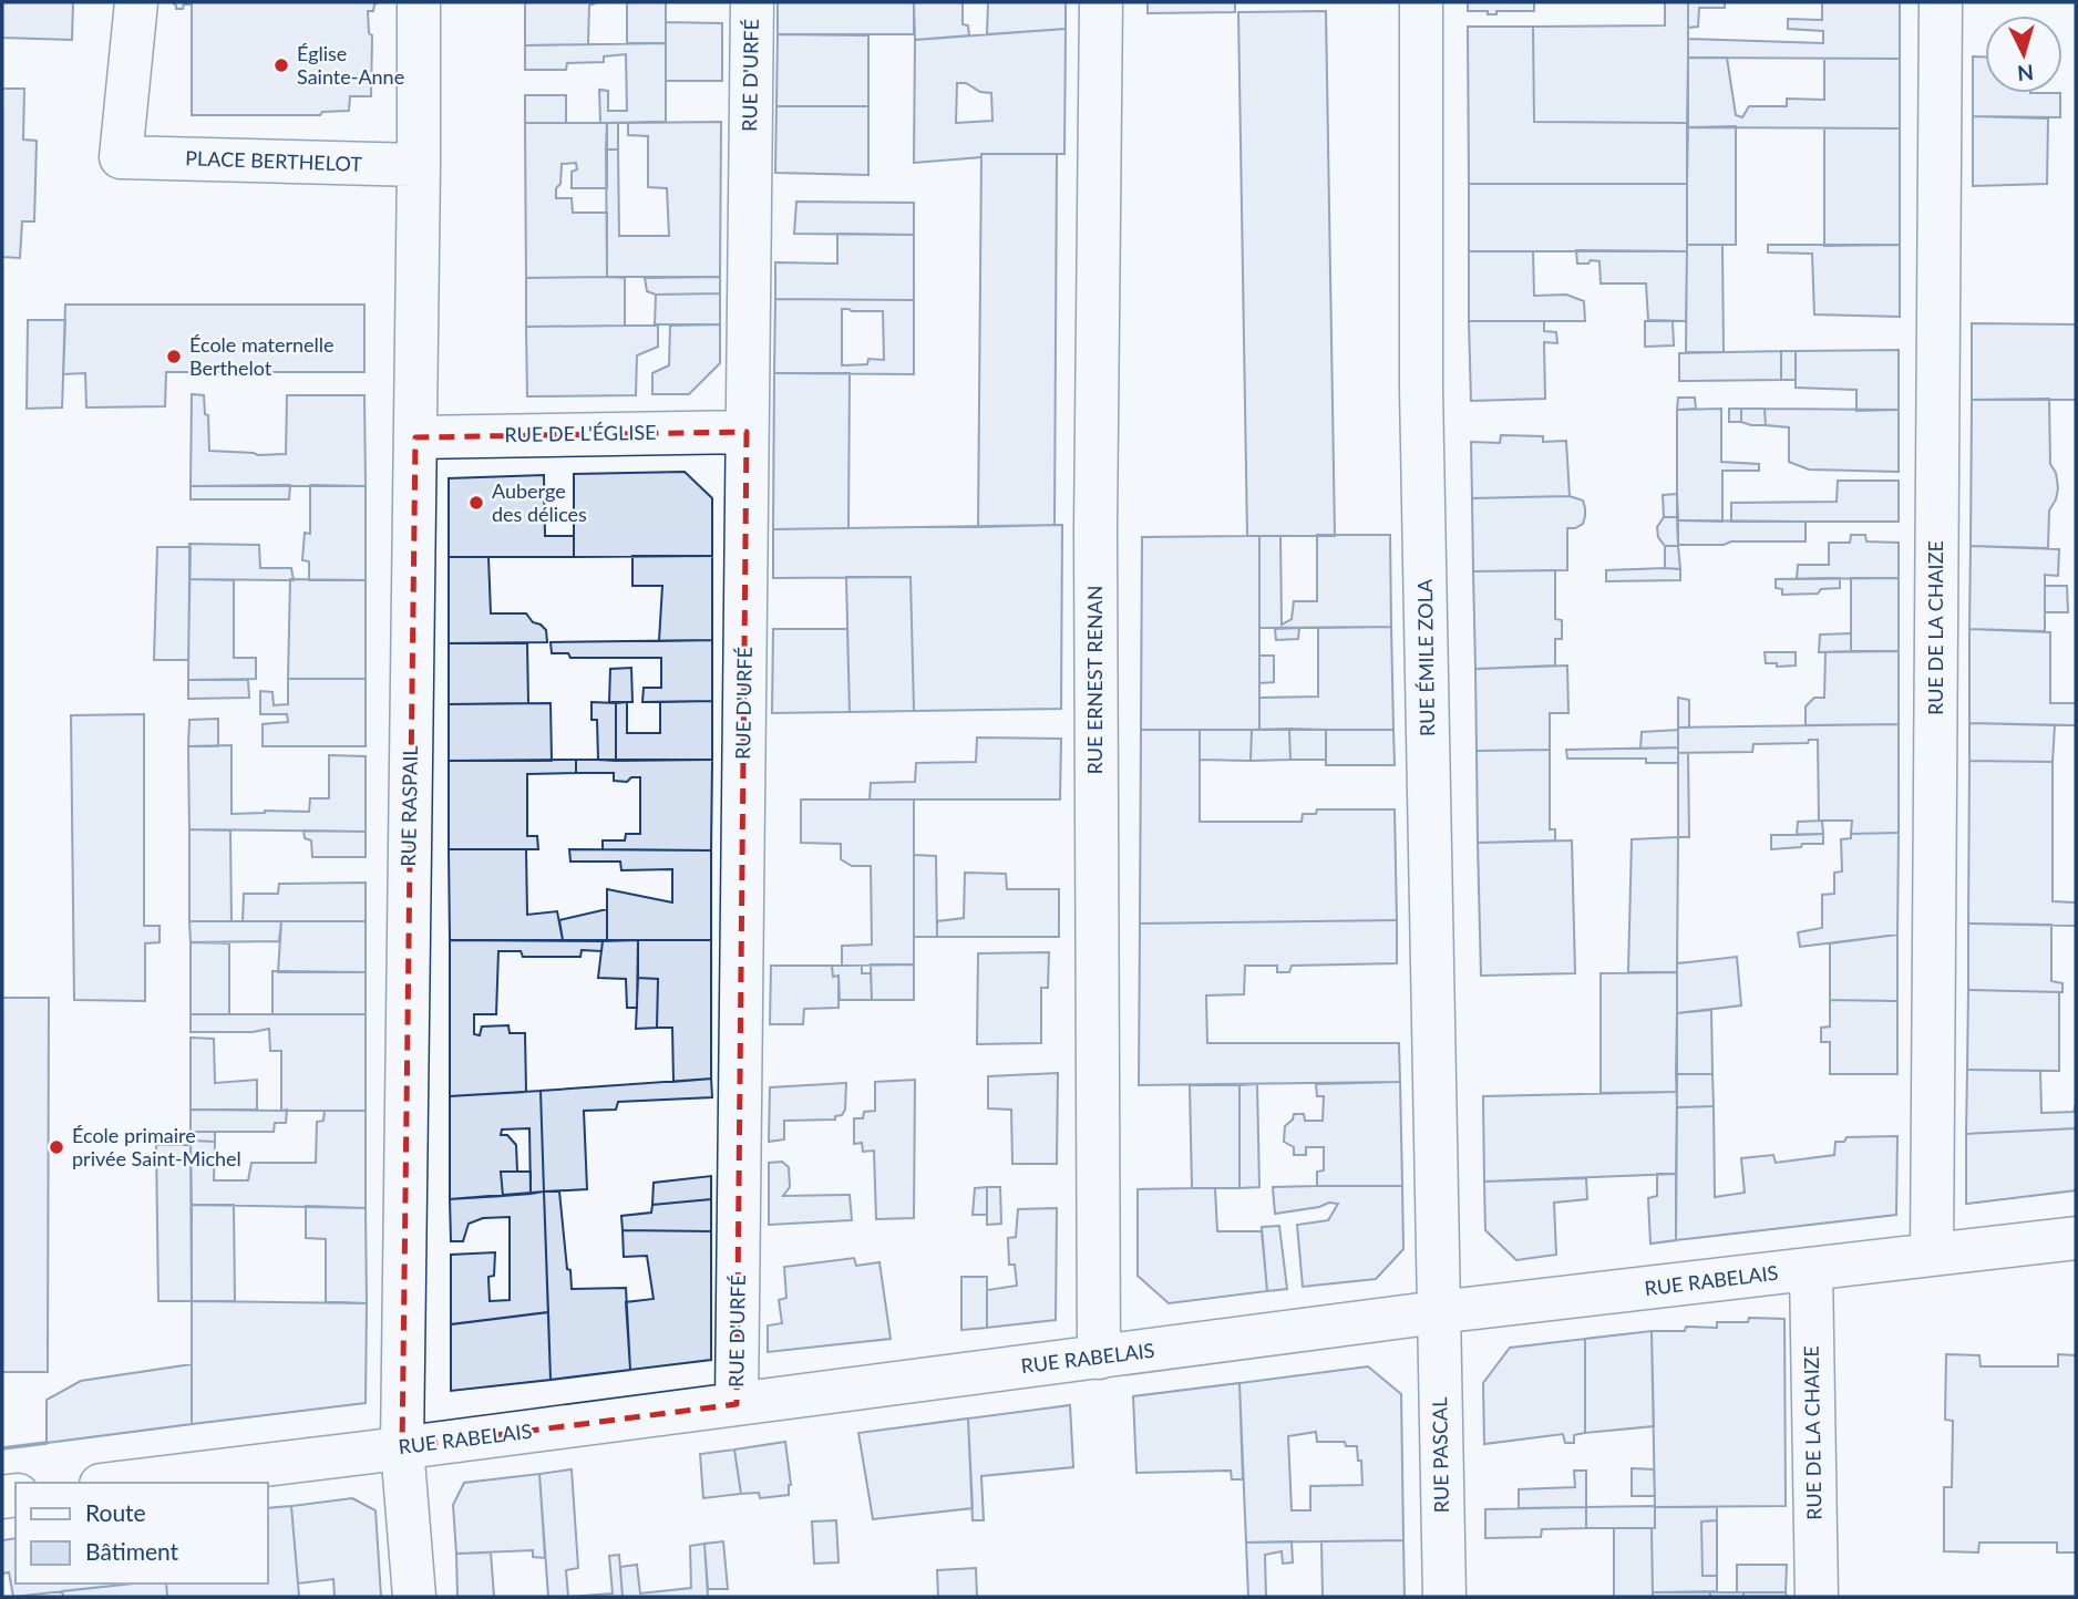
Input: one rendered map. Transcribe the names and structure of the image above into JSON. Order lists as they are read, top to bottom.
{
  "streets": {
    "street": [
      "RUE D'URFÉ",
      "PLACE BERTHELOT",
      "RUE DE L'ÉGLISE",
      "RUE DE LA CHAIZE",
      "RUE ÉMILE ZOLA",
      "RUE ERNEST RENAN",
      "RUE RASPAIL",
      "RUE RABELAIS",
      "RUE PASCAL"
    ]
  },
  "crossings": [
    ["RUE D'URFÉ", "RUE DE L'ÉGLISE"],
    ["RUE D'URFÉ", "RUE RABELAIS"],
    ["PLACE BERTHELOT", "RUE RASPAIL"],
    ["RUE DE L'ÉGLISE", "RUE RASPAIL"],
    ["RUE DE LA CHAIZE", "RUE RABELAIS"],
    ["RUE ÉMILE ZOLA", "RUE RABELAIS"],
    ["RUE ÉMILE ZOLA", "RUE PASCAL"],
    ["RUE ERNEST RENAN", "RUE RABELAIS"],
    ["RUE RASPAIL", "RUE RABELAIS"],
    ["RUE RABELAIS", "RUE PASCAL"]
  ],
  "places": [
    "Église Sainte-Anne",
    "École maternelle Berthelot",
    "Auberge des délices",
    "École primaire privée Saint-Michel"
  ],
  "legend": ["Route", "Bâtiment"],
  "north": "bottom"
}
